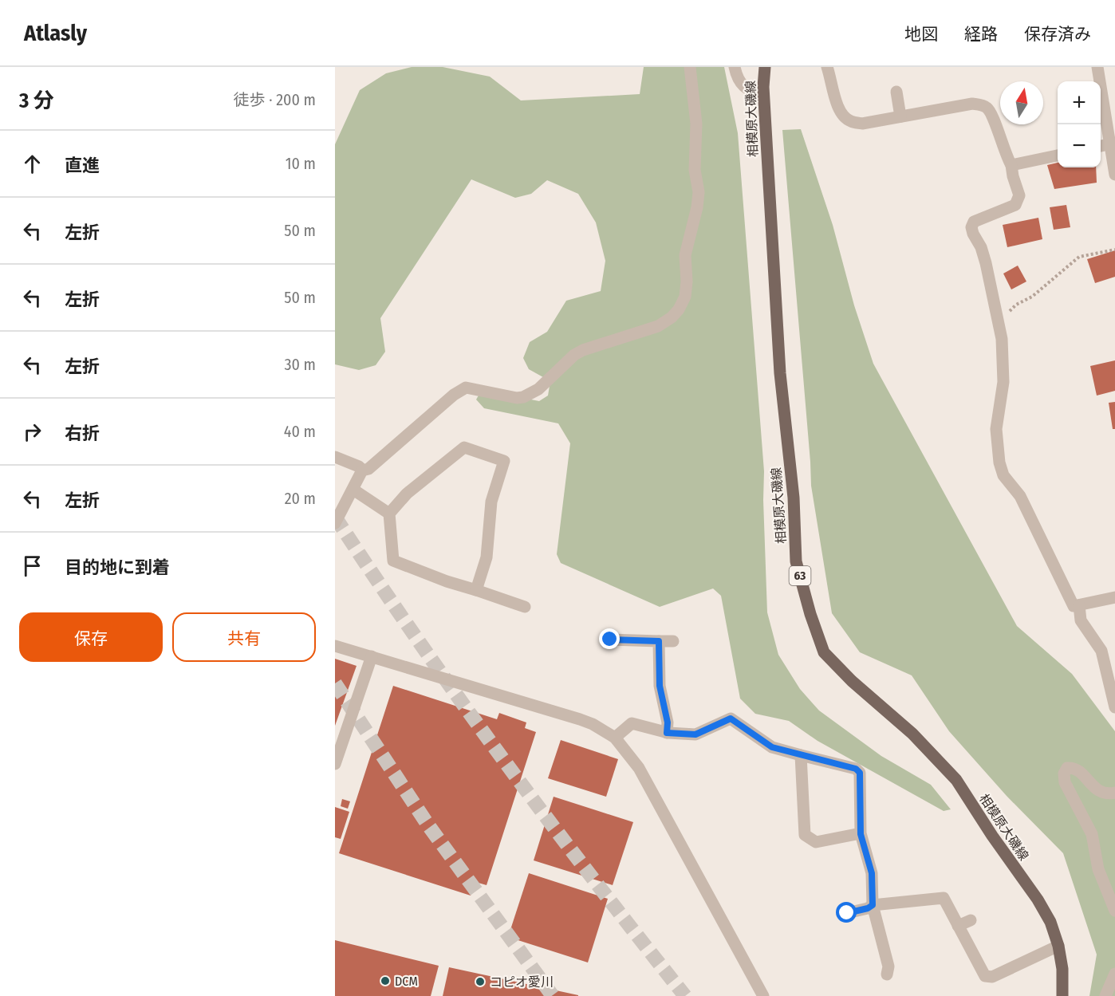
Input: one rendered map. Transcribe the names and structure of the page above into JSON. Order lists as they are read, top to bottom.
{
  "streets": {
    "main road": ["相模原大磯線", "63"]
  },
  "places": ["DCM", "コピオ愛川"],
  "north": "top",
  "page": {
    "header": "Atlasly",
    "nav": ["地図", "経路", "保存済み"],
    "heading": ["3 分", "徒歩 · 200 m"],
    "map_buttons": ["+", "−"],
    "list": [
      ["直進", "10 m"],
      ["左折", "50 m"],
      ["左折", "50 m"],
      ["左折", "30 m"],
      ["右折", "40 m"],
      ["左折", "20 m"],
      "目的地に到着"
    ],
    "buttons": ["保存", "共有"]
  }
}
